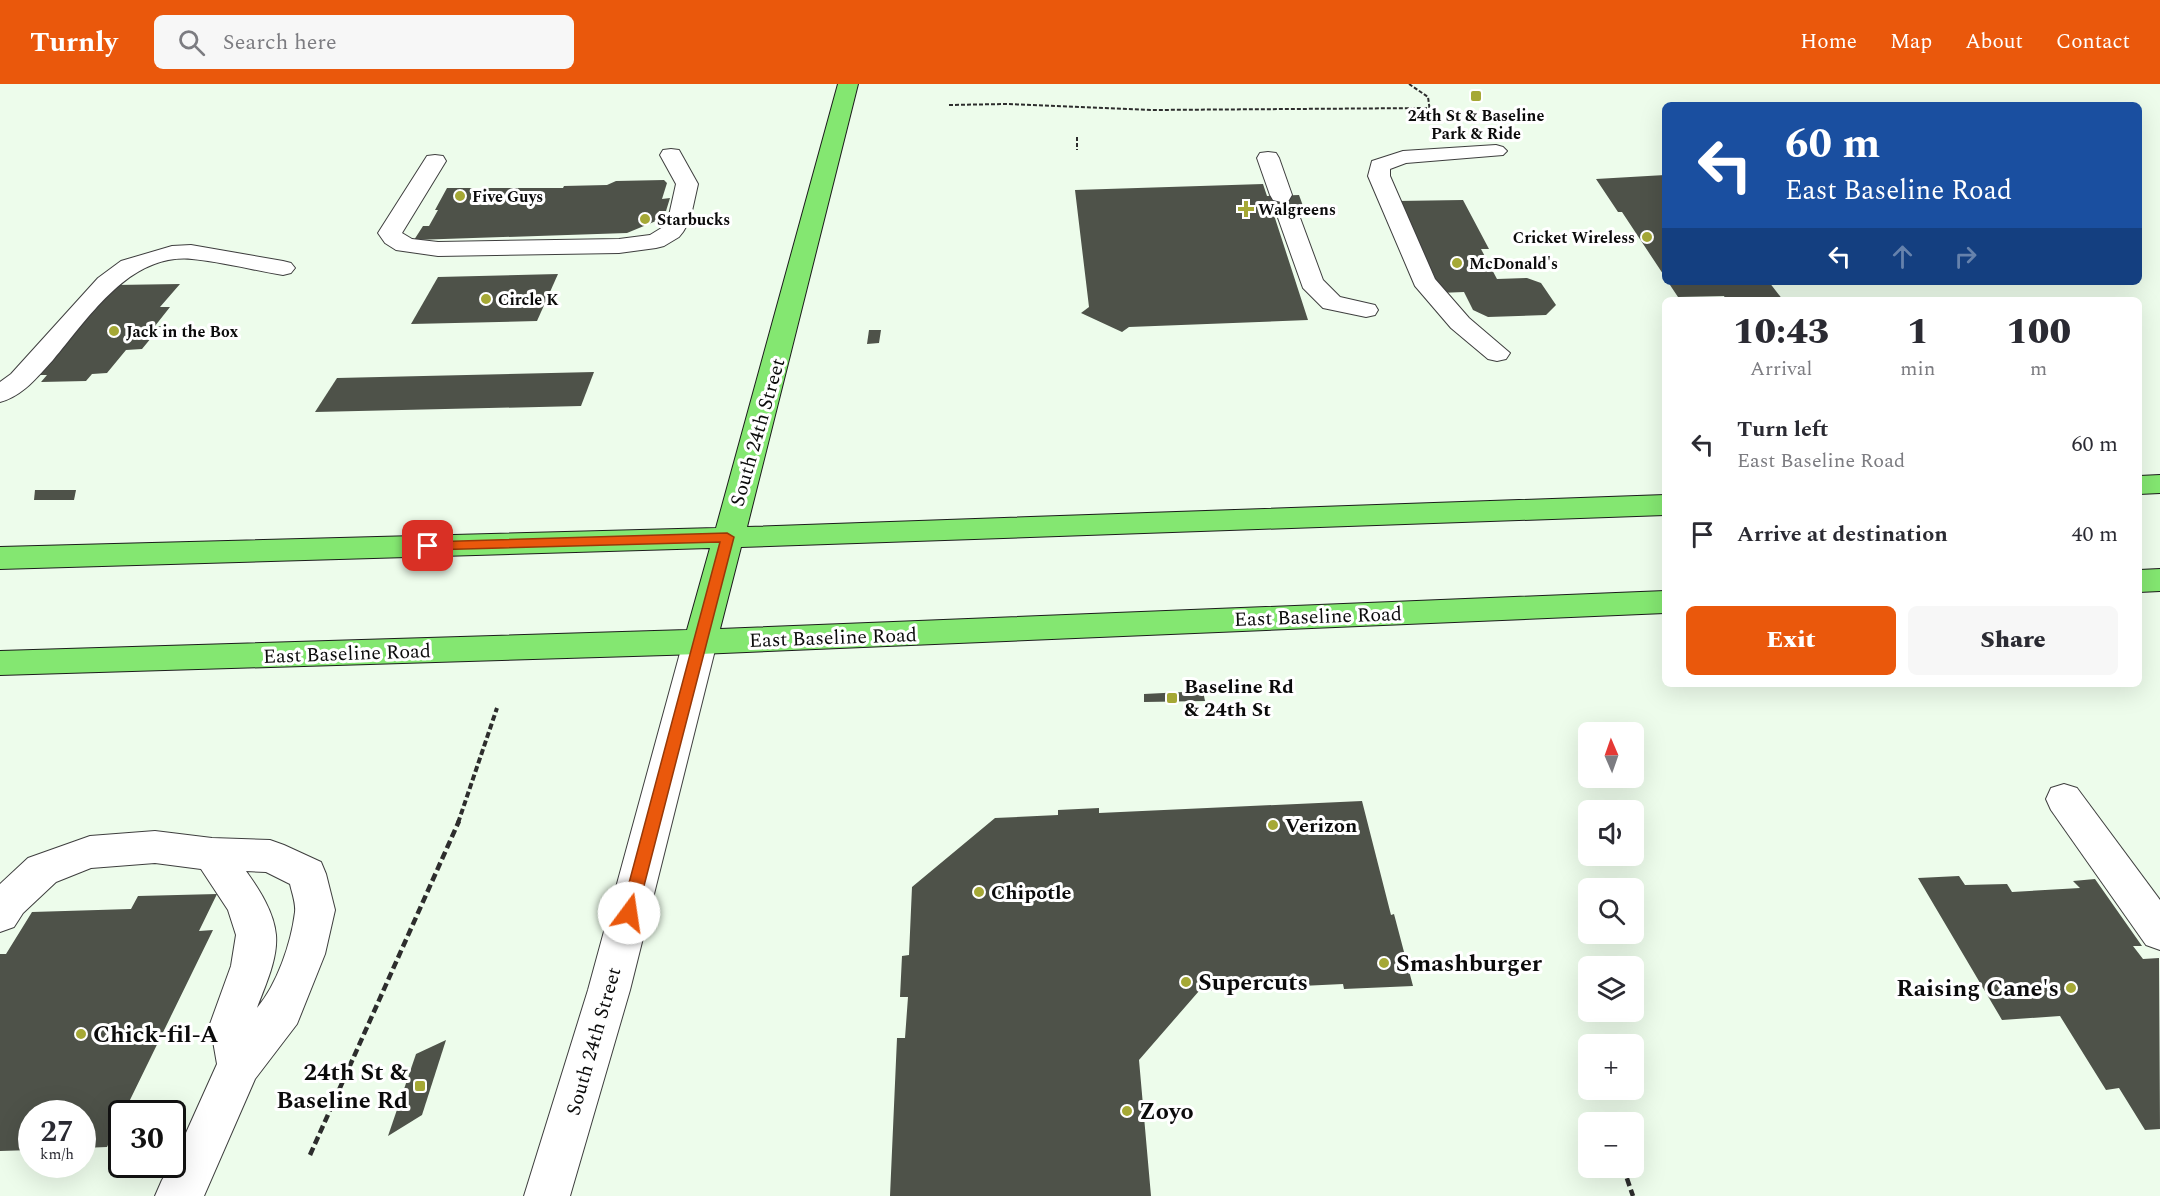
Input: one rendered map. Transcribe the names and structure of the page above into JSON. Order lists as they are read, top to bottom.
{
  "streets": {
    "main road": ["South 24th Street", "East Baseline Road"]
  },
  "crossings": [
    ["South 24th Street", "East Baseline Road"]
  ],
  "places": {
    "transit": ["24th St & Baseline Park & Ride", "Baseline Rd & 24th St", "24th St & Baseline Rd"],
    "other": [
      "Five Guys",
      "Starbucks",
      "Cricket Wireless",
      "McDonald's",
      "Circle K",
      "Jack in the Box",
      "Verizon",
      "Chipotle",
      "Smashburger",
      "Supercuts",
      "Raising Cane's",
      "Chick-fil-A",
      "Zoyo"
    ],
    "health": ["Walgreens"]
  },
  "north": "top",
  "page": {
    "header": "Turnly",
    "search": "Search here",
    "nav": [
      "Home",
      "Map",
      "About",
      "Contact"
    ],
    "turn": ["60 m", "East Baseline Road"],
    "eta": [
      "10:43",
      "Arrival",
      "1",
      "min",
      "100",
      "m"
    ],
    "list": [
      {
        "name": "Turn left",
        "note": "East Baseline Road",
        "value": "60 m"
      },
      {
        "name": "Arrive at destination",
        "value": "40 m"
      }
    ],
    "buttons": ["Exit", "Share"],
    "map_buttons": ["+", "−"],
    "speed": "27 km/h",
    "limit": "30"
  }
}
